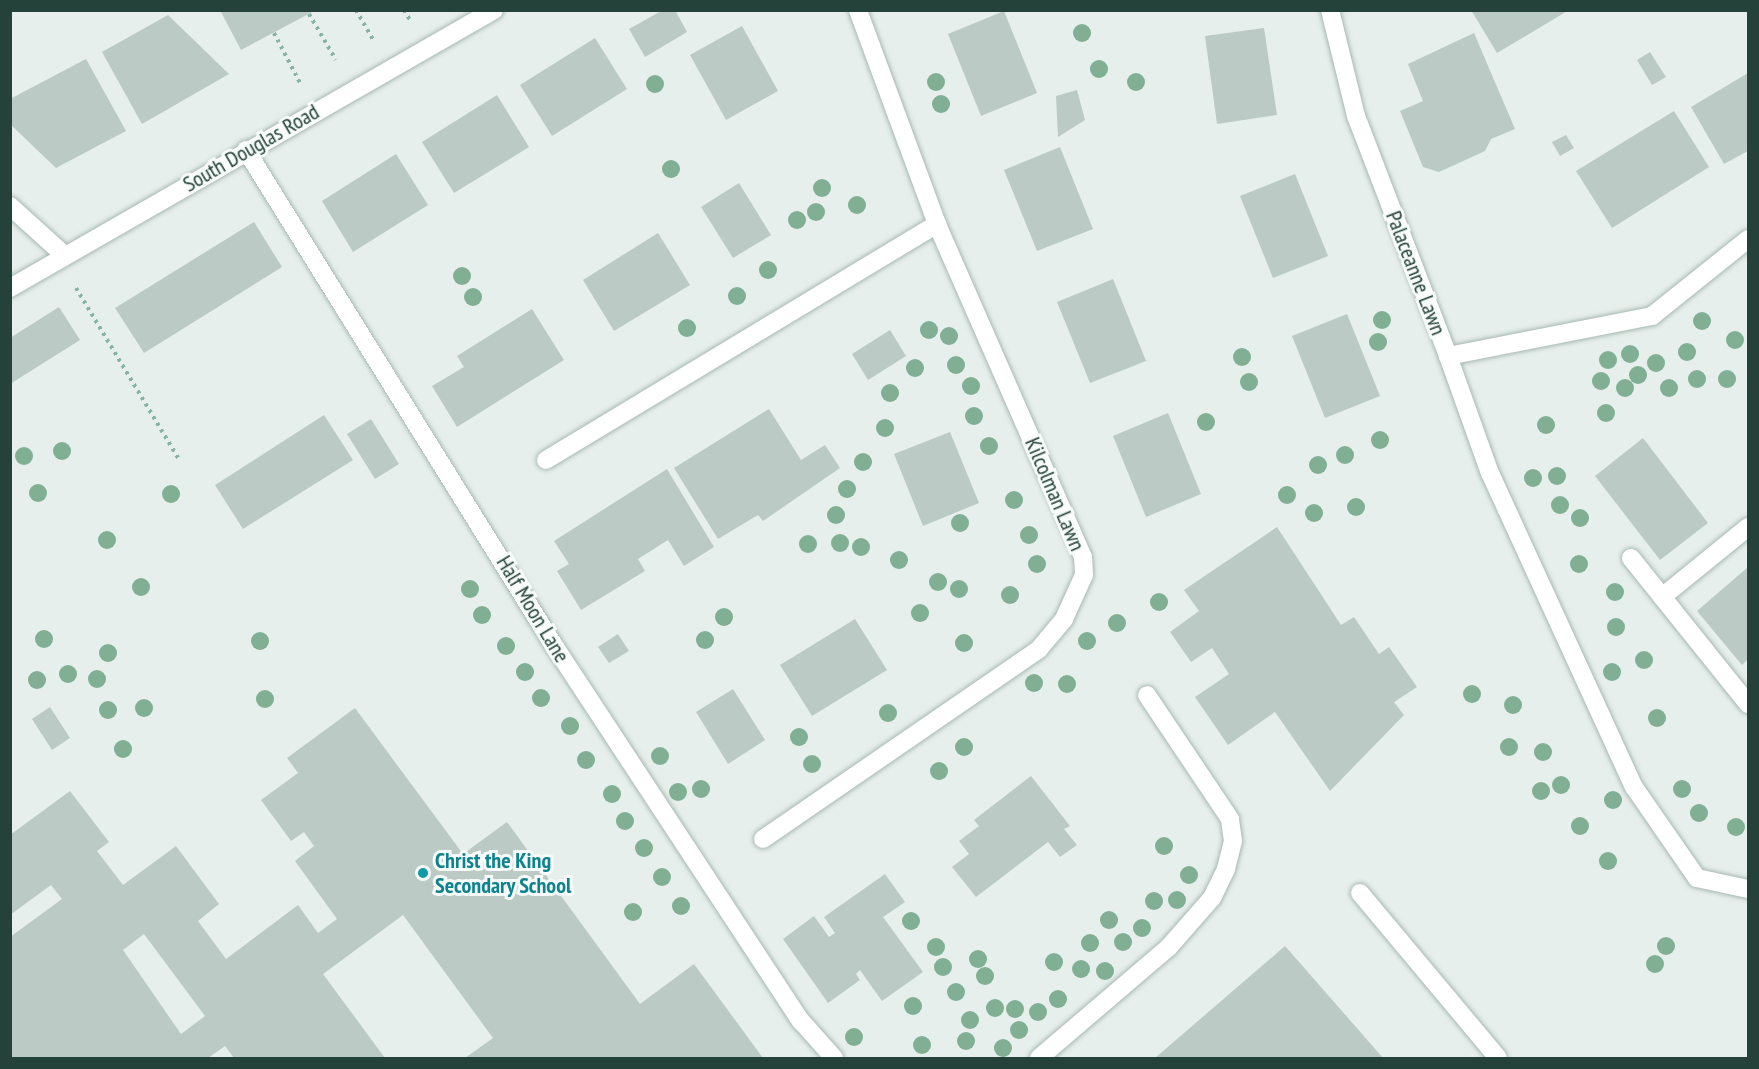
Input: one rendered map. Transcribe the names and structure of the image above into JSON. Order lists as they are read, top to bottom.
{
  "streets": {
    "street": [
      "South Douglas Road",
      "Palaceanne Lawn",
      "Kilcolman Lawn",
      "Half Moon Lane"
    ]
  },
  "crossings": [
    ["South Douglas Road", "Half Moon Lane"]
  ],
  "places": ["Christ the King Secondary School"]
}
